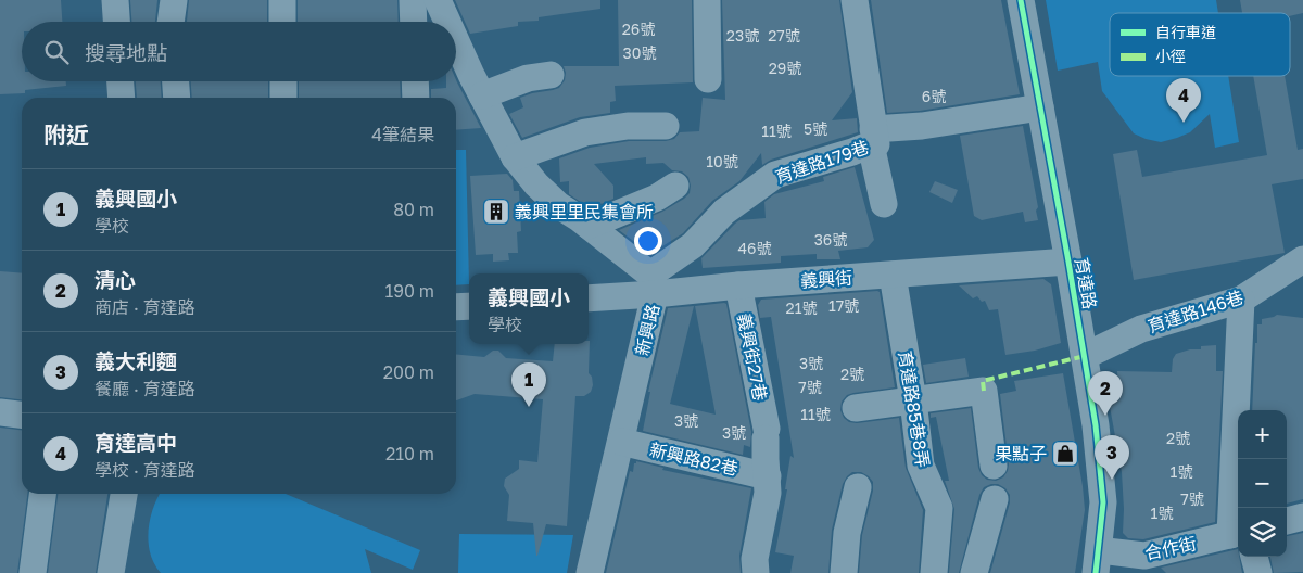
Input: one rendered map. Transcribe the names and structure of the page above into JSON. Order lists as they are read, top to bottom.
{
  "streets": {
    "street": [
      "育達路179巷",
      "義興街",
      "育達路",
      "育達路146巷",
      "新興路",
      "義興街27巷",
      "育達路85巷8弄",
      "新興路82巷",
      "合作街"
    ]
  },
  "crossings": [
    ["育達路179巷", "義興街"],
    ["育達路179巷", "育達路"],
    ["育達路179巷", "新興路"],
    ["義興街", "育達路"],
    ["義興街", "新興路"],
    ["義興街", "義興街27巷"],
    ["義興街", "育達路85巷8弄"],
    ["育達路", "育達路146巷"],
    ["育達路", "合作街"],
    ["新興路", "新興路82巷"],
    ["義興街27巷", "新興路82巷"]
  ],
  "places": {
    "building": ["義興里里民集會所"],
    "shop": ["果點子"]
  },
  "house_numbers": [
    "26號",
    "23號",
    "27號",
    "30號",
    "29號",
    "6號",
    "5號",
    "11號",
    "10號",
    "36號",
    "46號",
    "17號",
    "21號",
    "3號",
    "2號",
    "7號",
    "11號",
    "3號",
    "3號",
    "2號",
    "1號",
    "7號",
    "1號"
  ],
  "legend": ["自行車道", "小徑"],
  "page": {
    "search": "搜尋地點",
    "pins": [
      "4",
      "1",
      "2",
      "3"
    ],
    "heading": ["附近", "4筆結果"],
    "list": [
      {
        "mark": "1",
        "name": "義興國小",
        "note": "學校",
        "value": "80 m"
      },
      {
        "mark": "2",
        "name": "清心",
        "note": "商店 · 育達路",
        "value": "190 m"
      },
      {
        "mark": "3",
        "name": "義大利麵",
        "note": "餐廳 · 育達路",
        "value": "200 m"
      },
      {
        "mark": "4",
        "name": "育達高中",
        "note": "學校 · 育達路",
        "value": "210 m"
      }
    ],
    "popup": ["義興國小", "學校"],
    "map_buttons": ["+", "−"]
  }
}
